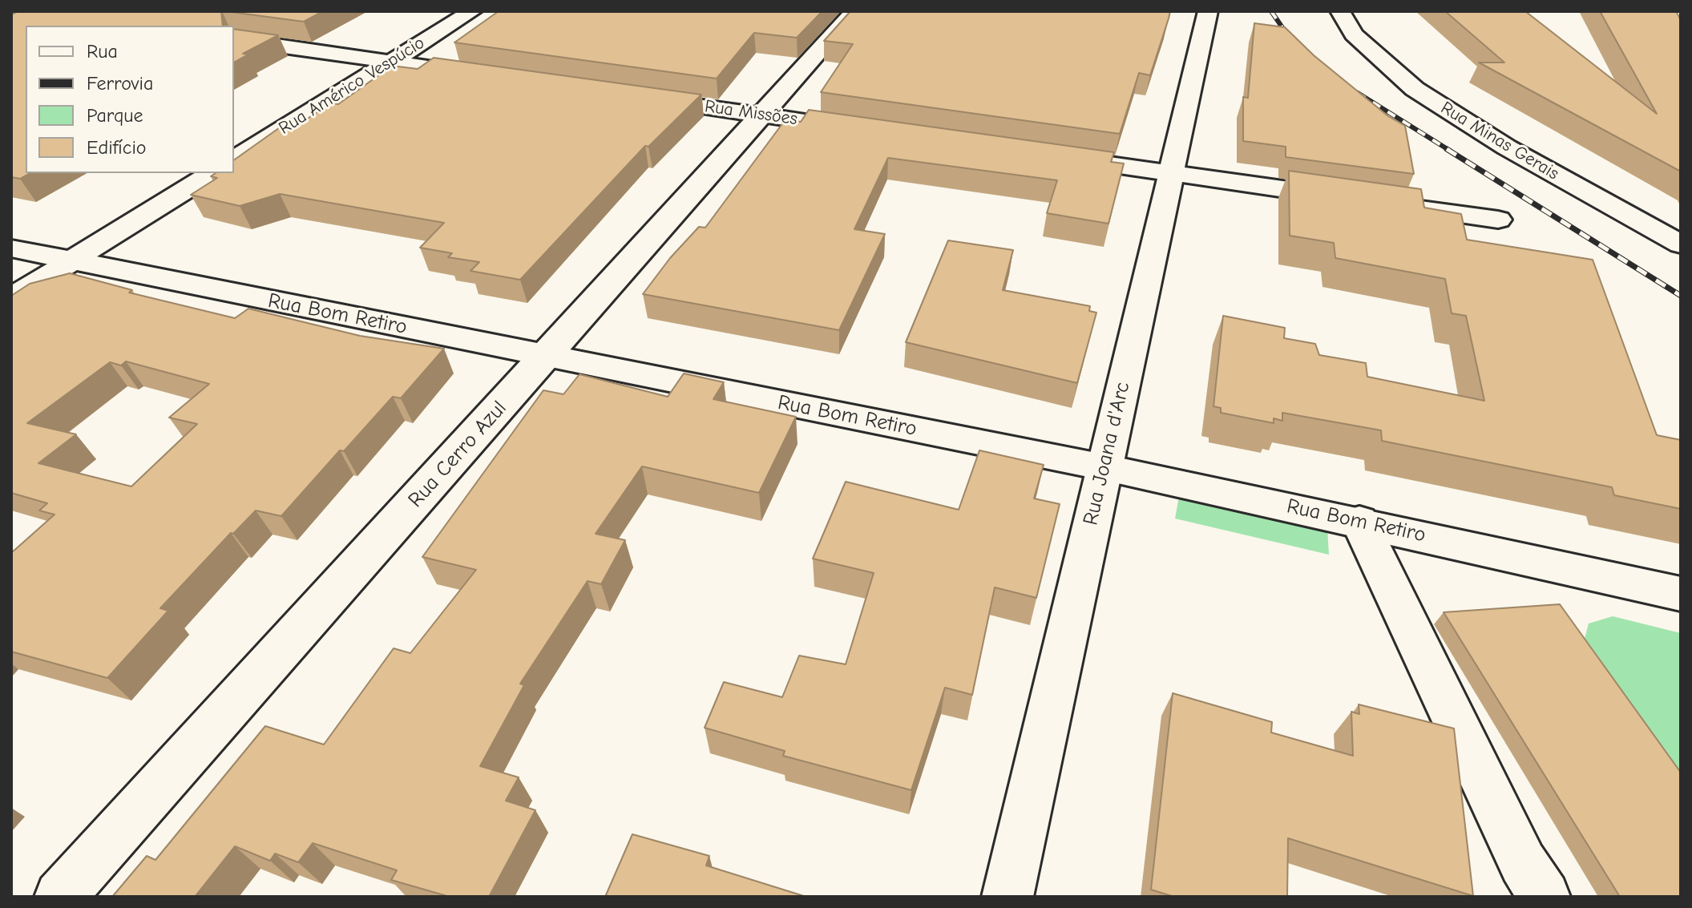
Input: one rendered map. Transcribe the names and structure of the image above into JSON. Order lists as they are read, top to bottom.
{
  "streets": {
    "street": [
      "Rua Américo Vespúcio",
      "Rua Missões",
      "Rua Minas Gerais",
      "Rua Bom Retiro",
      "Rua Joana d'Arc",
      "Rua Cerro Azul"
    ]
  },
  "crossings": [
    ["Rua Missões", "Rua Cerro Azul"],
    ["Rua Bom Retiro", "Rua Joana d'Arc"],
    ["Rua Bom Retiro", "Rua Cerro Azul"]
  ],
  "legend": [
    "Rua",
    "Ferrovia",
    "Parque",
    "Edifício"
  ]
}
